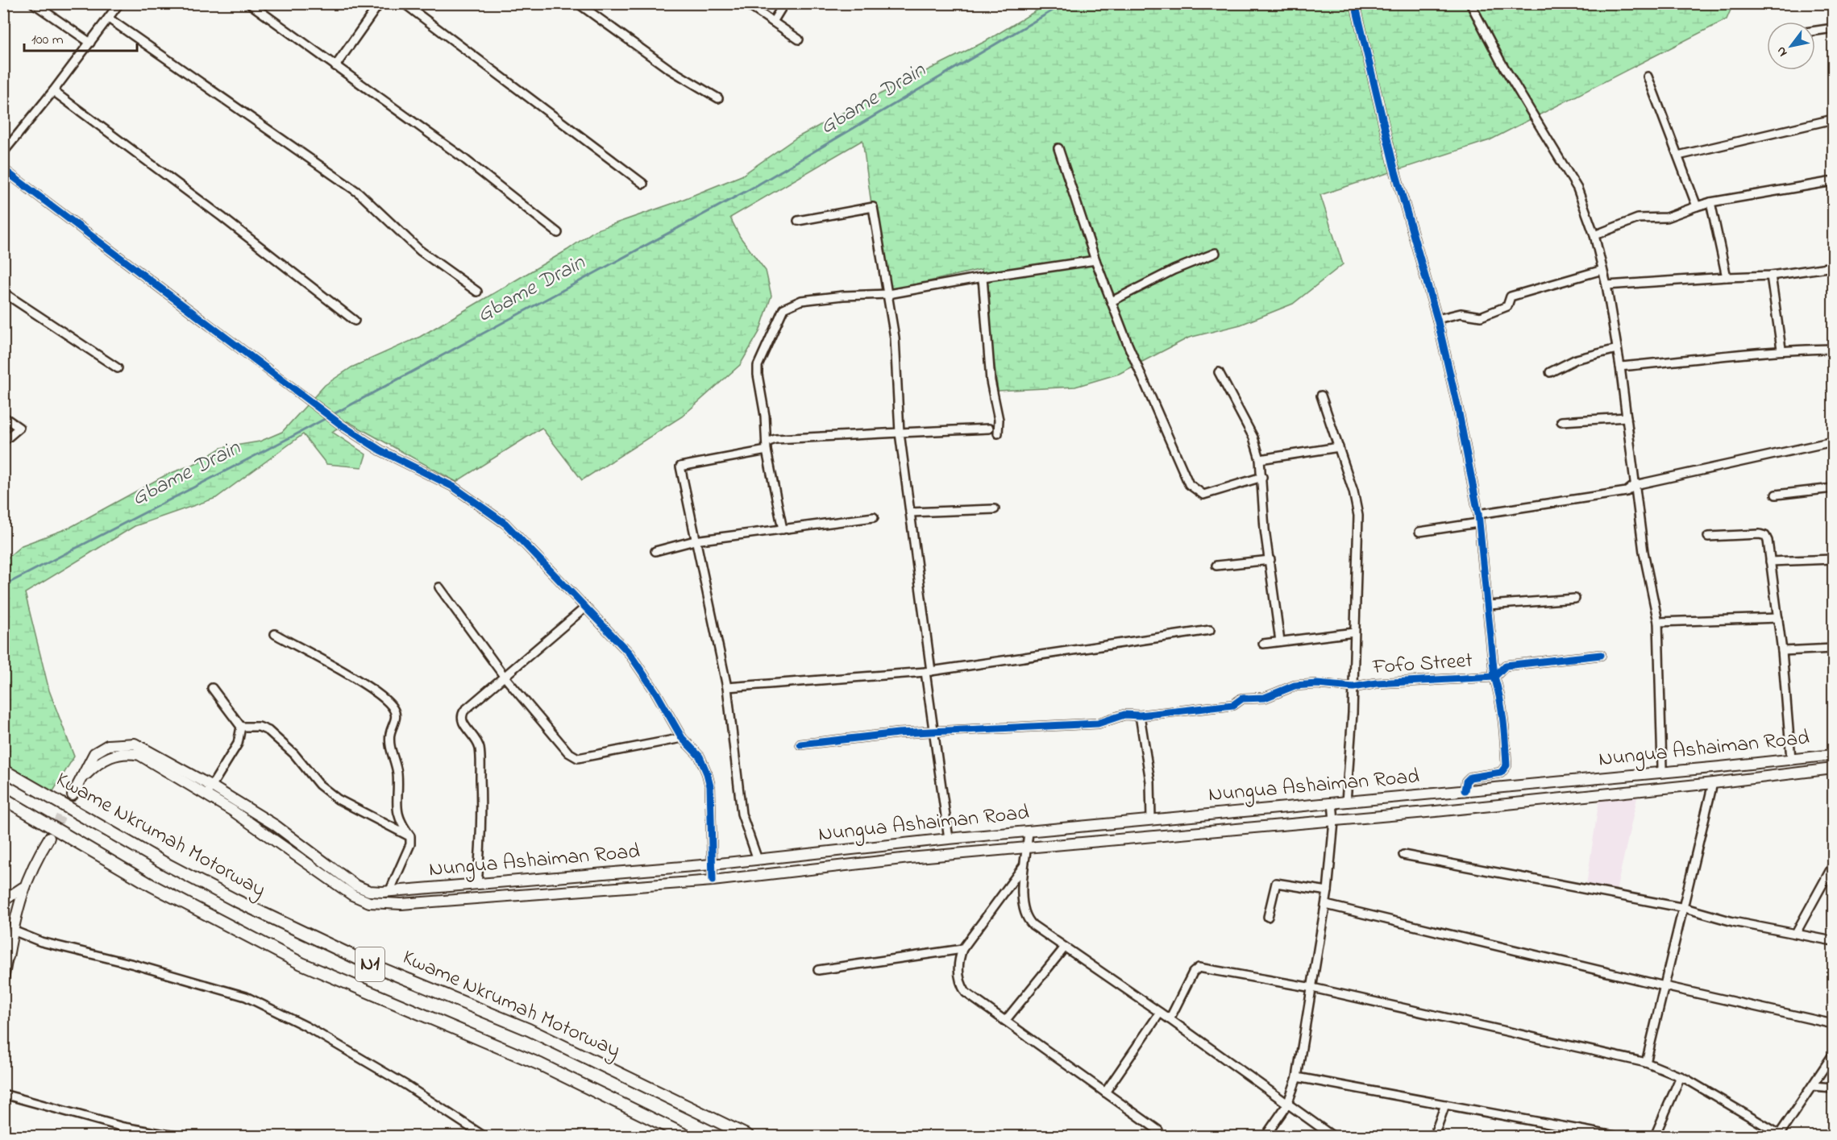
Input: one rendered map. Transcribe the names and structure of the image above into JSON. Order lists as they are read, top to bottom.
{
  "streets": {
    "highway": ["Kwame Nkrumah Motorway", "N1"],
    "main road": ["Nungua Ashaiman Road"],
    "street": ["Fofo Street"]
  },
  "water": ["Gbame Drain"],
  "scale_bar": "100 m",
  "north": "bottom left"
}
